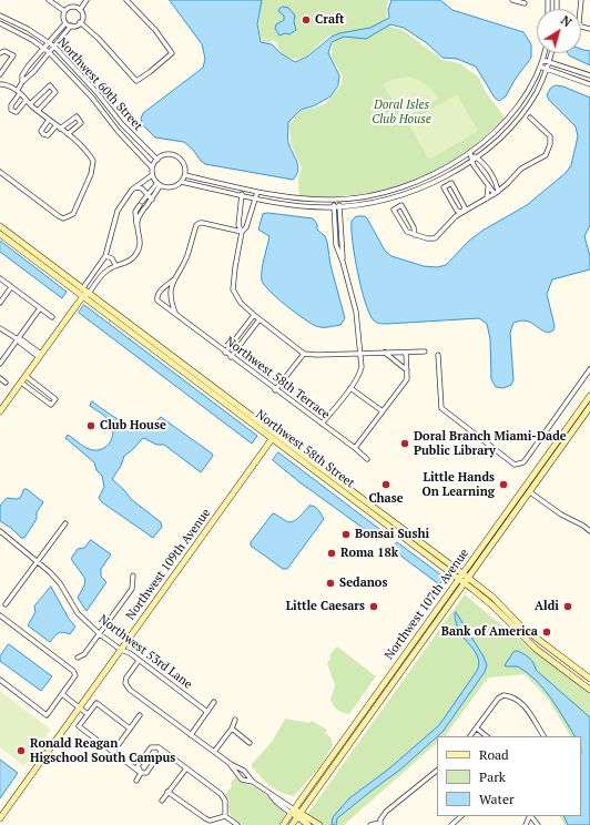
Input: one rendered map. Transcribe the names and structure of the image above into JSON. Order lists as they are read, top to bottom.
{
  "streets": {
    "street": [
      "Northwest 60th Street",
      "Northwest 58th Terrace",
      "Northwest 58th Street",
      "Northwest 109th Avenue",
      "Northwest 107th Avenue",
      "Northwest 53rd Lane"
    ]
  },
  "crossings": [
    ["Northwest 58th Street", "Northwest 109th Avenue"],
    ["Northwest 58th Street", "Northwest 107th Avenue"],
    ["Northwest 109th Avenue", "Northwest 53rd Lane"]
  ],
  "parks": ["Doral Isles Club House"],
  "places": [
    "Craft",
    "Club House",
    "Doral Branch Miami-Dade Public Library",
    "Chase",
    "Little Hands On Learning",
    "Bonsai Sushi",
    "Roma 18k",
    "Sedanos",
    "Little Caesars",
    "Aldi",
    "Bank of America",
    "Ronald Reagan Higschool South Campus"
  ],
  "legend": ["Road", "Park", "Water"],
  "north": "top right"
}
